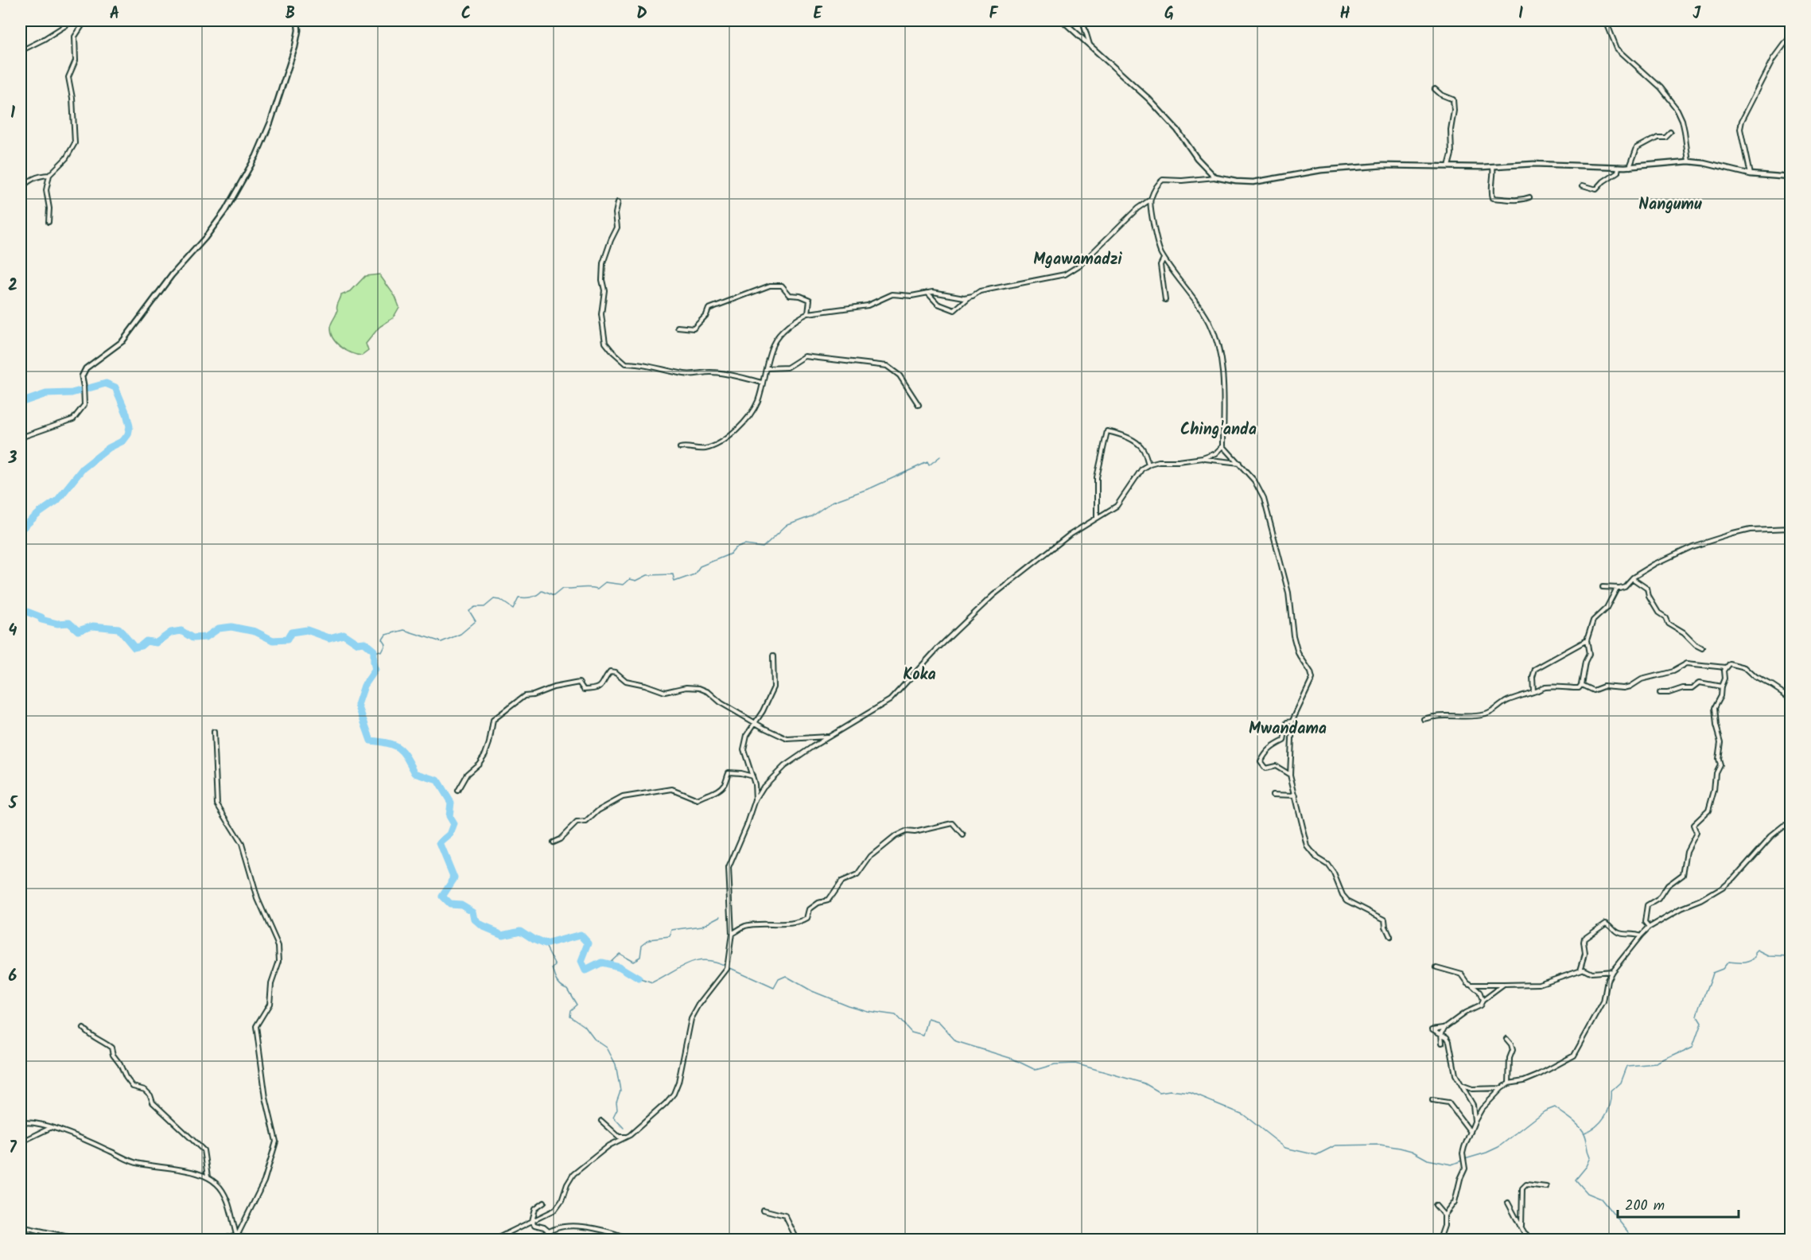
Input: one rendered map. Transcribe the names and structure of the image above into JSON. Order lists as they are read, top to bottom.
{
  "districts": [
    "Nangumu",
    "Mgawamadzi",
    "Ching'anda",
    "Koka",
    "Mwandama"
  ],
  "scale_bar": "200 m",
  "grid": {
    "columns": [
      "A",
      "B",
      "C",
      "D",
      "E",
      "F",
      "G",
      "H",
      "I",
      "J"
    ],
    "rows": [
      "1",
      "2",
      "3",
      "4",
      "5",
      "6",
      "7"
    ]
  }
}
